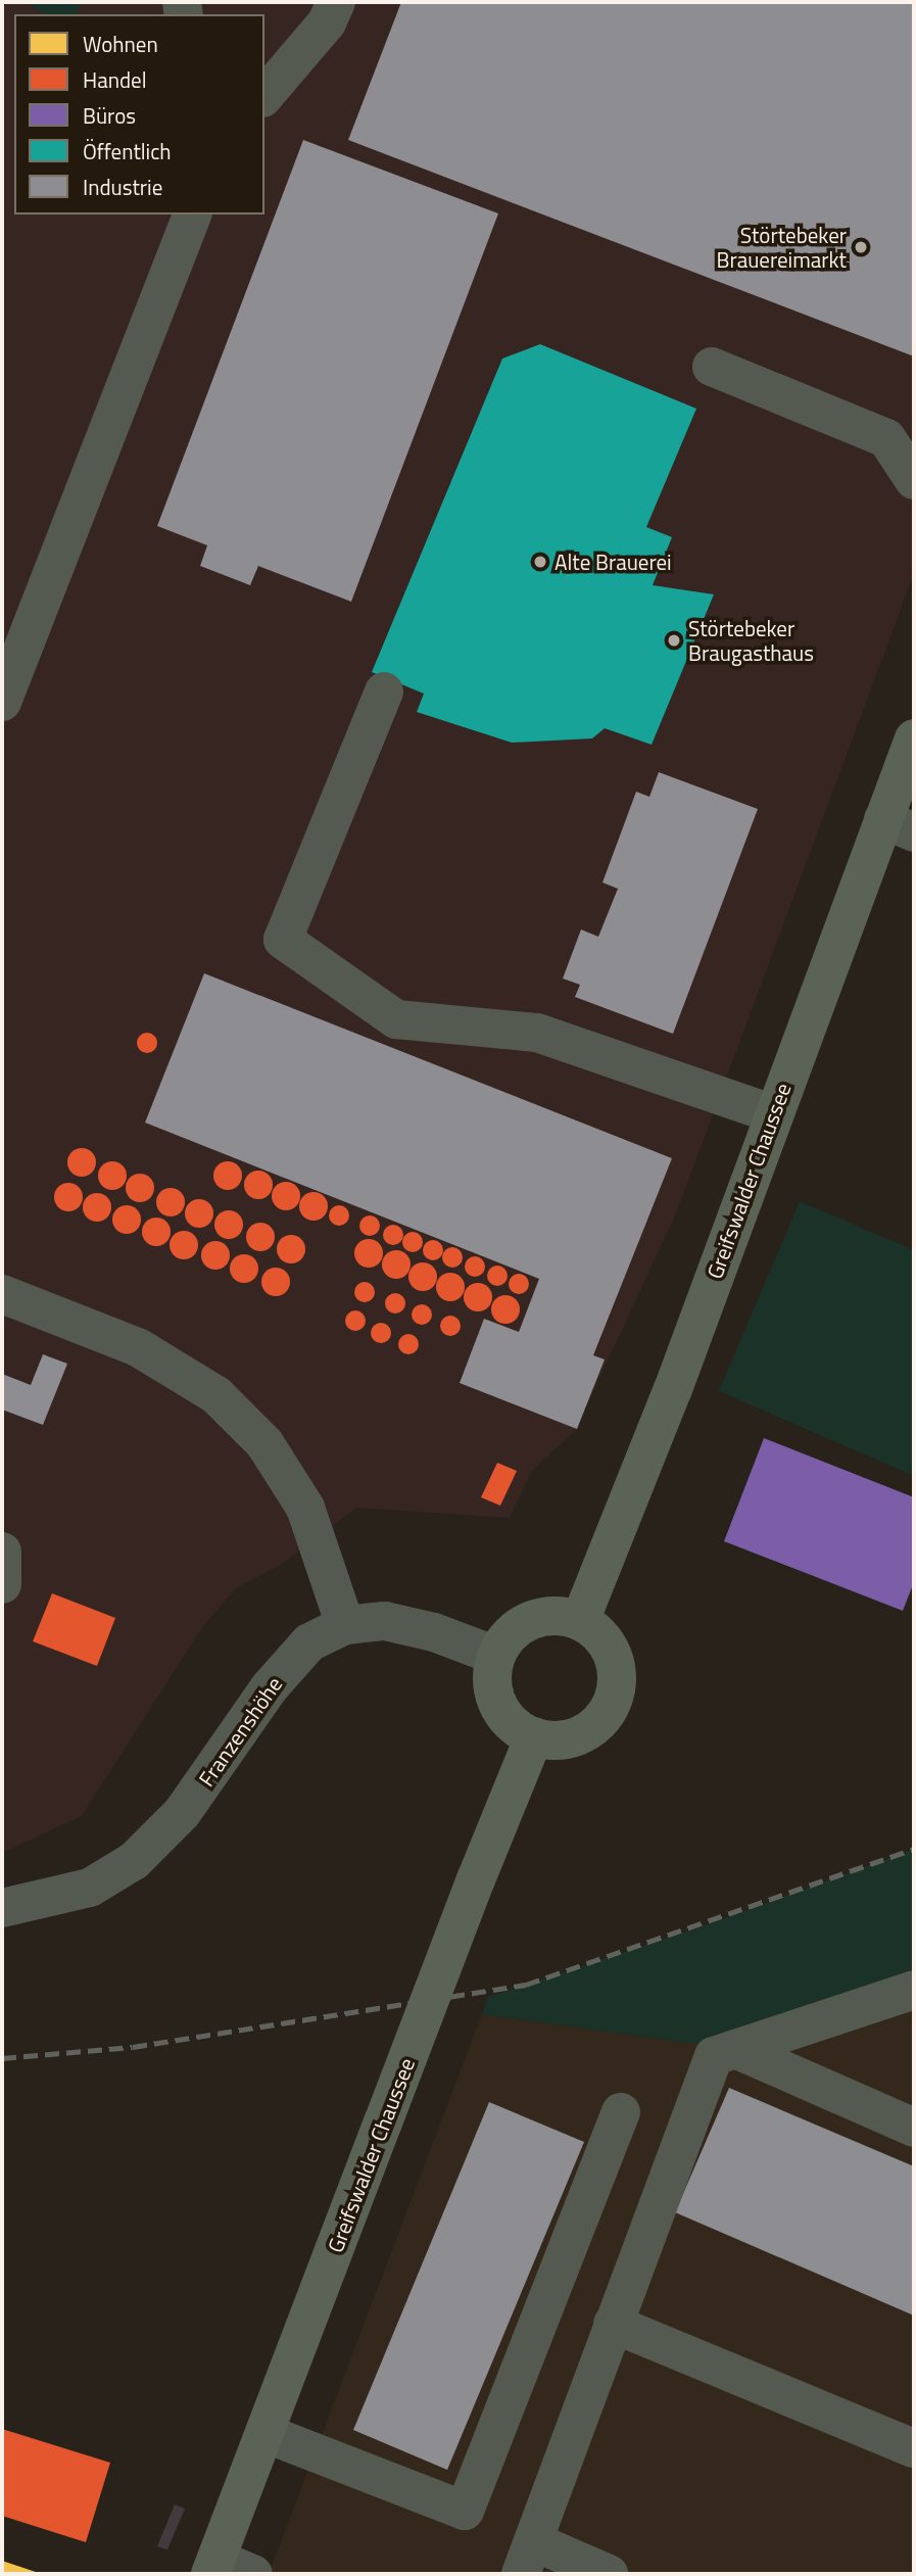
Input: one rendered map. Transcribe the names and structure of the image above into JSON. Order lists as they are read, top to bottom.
{
  "streets": {
    "main road": ["Greifswalder Chaussee"],
    "street": ["Franzenshöhe"]
  },
  "crossings": [
    ["Greifswalder Chaussee", "Franzenshöhe"]
  ],
  "places": ["Störtebeker Brauereimarkt", "Alte Brauerei", "Störtebeker Braugasthaus"],
  "legend": [
    "Wohnen",
    "Handel",
    "Büros",
    "Öffentlich",
    "Industrie"
  ]
}
